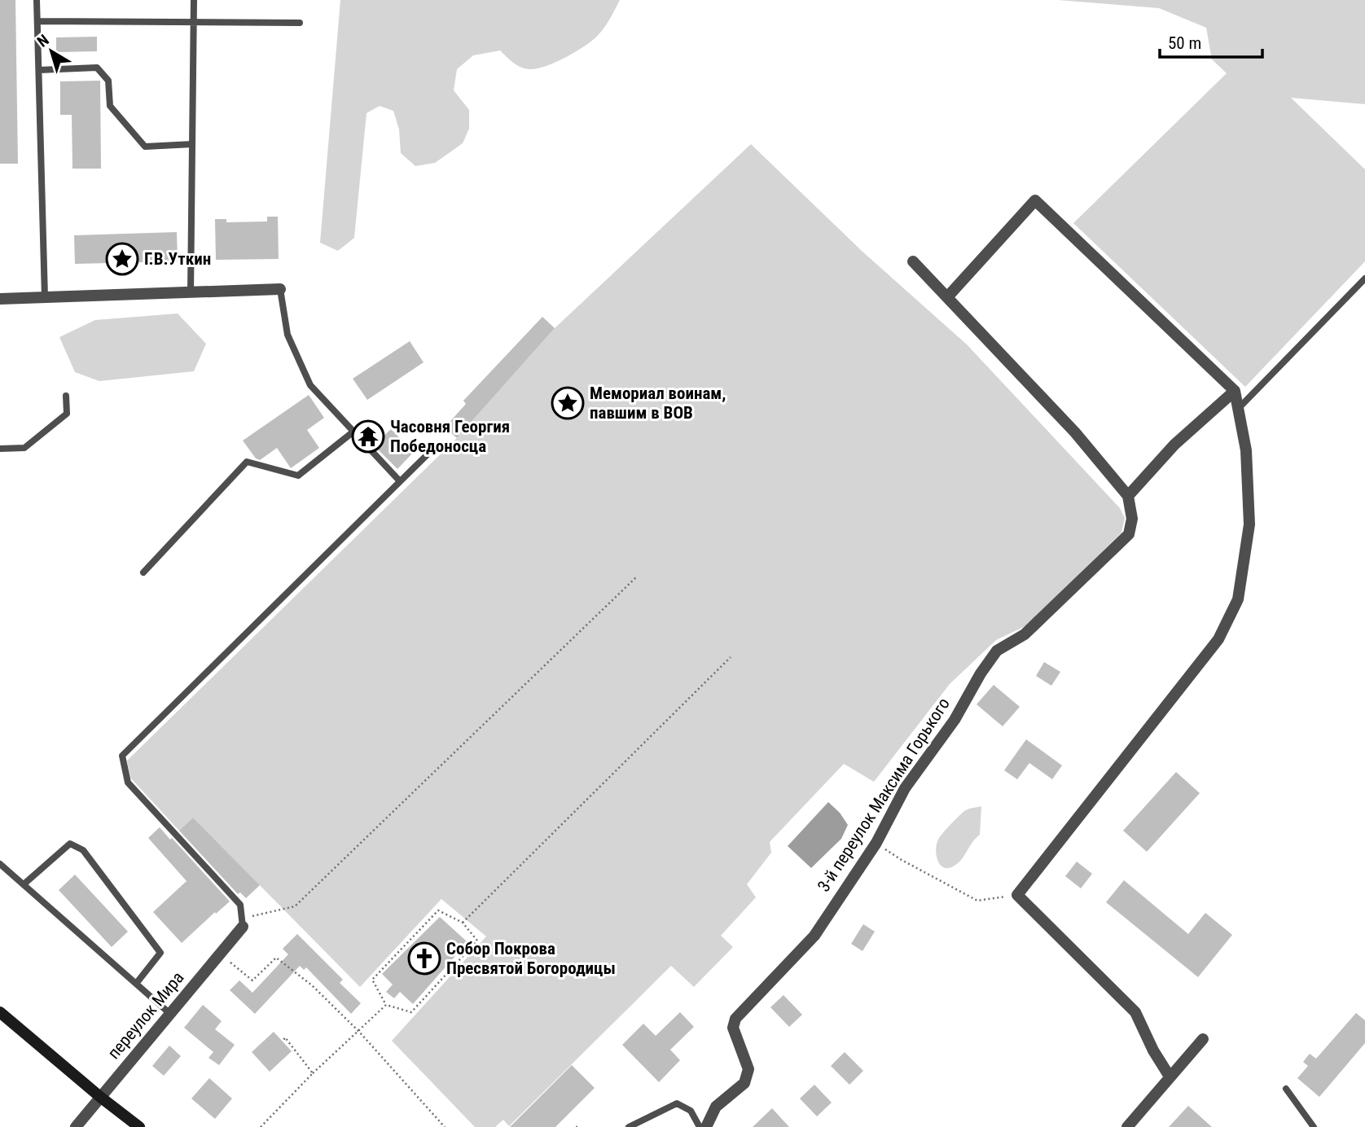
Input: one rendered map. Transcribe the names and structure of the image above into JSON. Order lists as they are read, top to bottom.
{
  "streets": {
    "street": ["3-й переулок Максима Горького", "переулок Мира"]
  },
  "places": {
    "place": ["Г.В.Уткин", "Мемориал воинам, павшим в ВОВ"],
    "temple": ["Часовня Георгия Победоносца"],
    "church": ["Собор Покрова Пресвятой Богородицы"]
  },
  "scale_bar": "50 m",
  "north": "top left"
}
